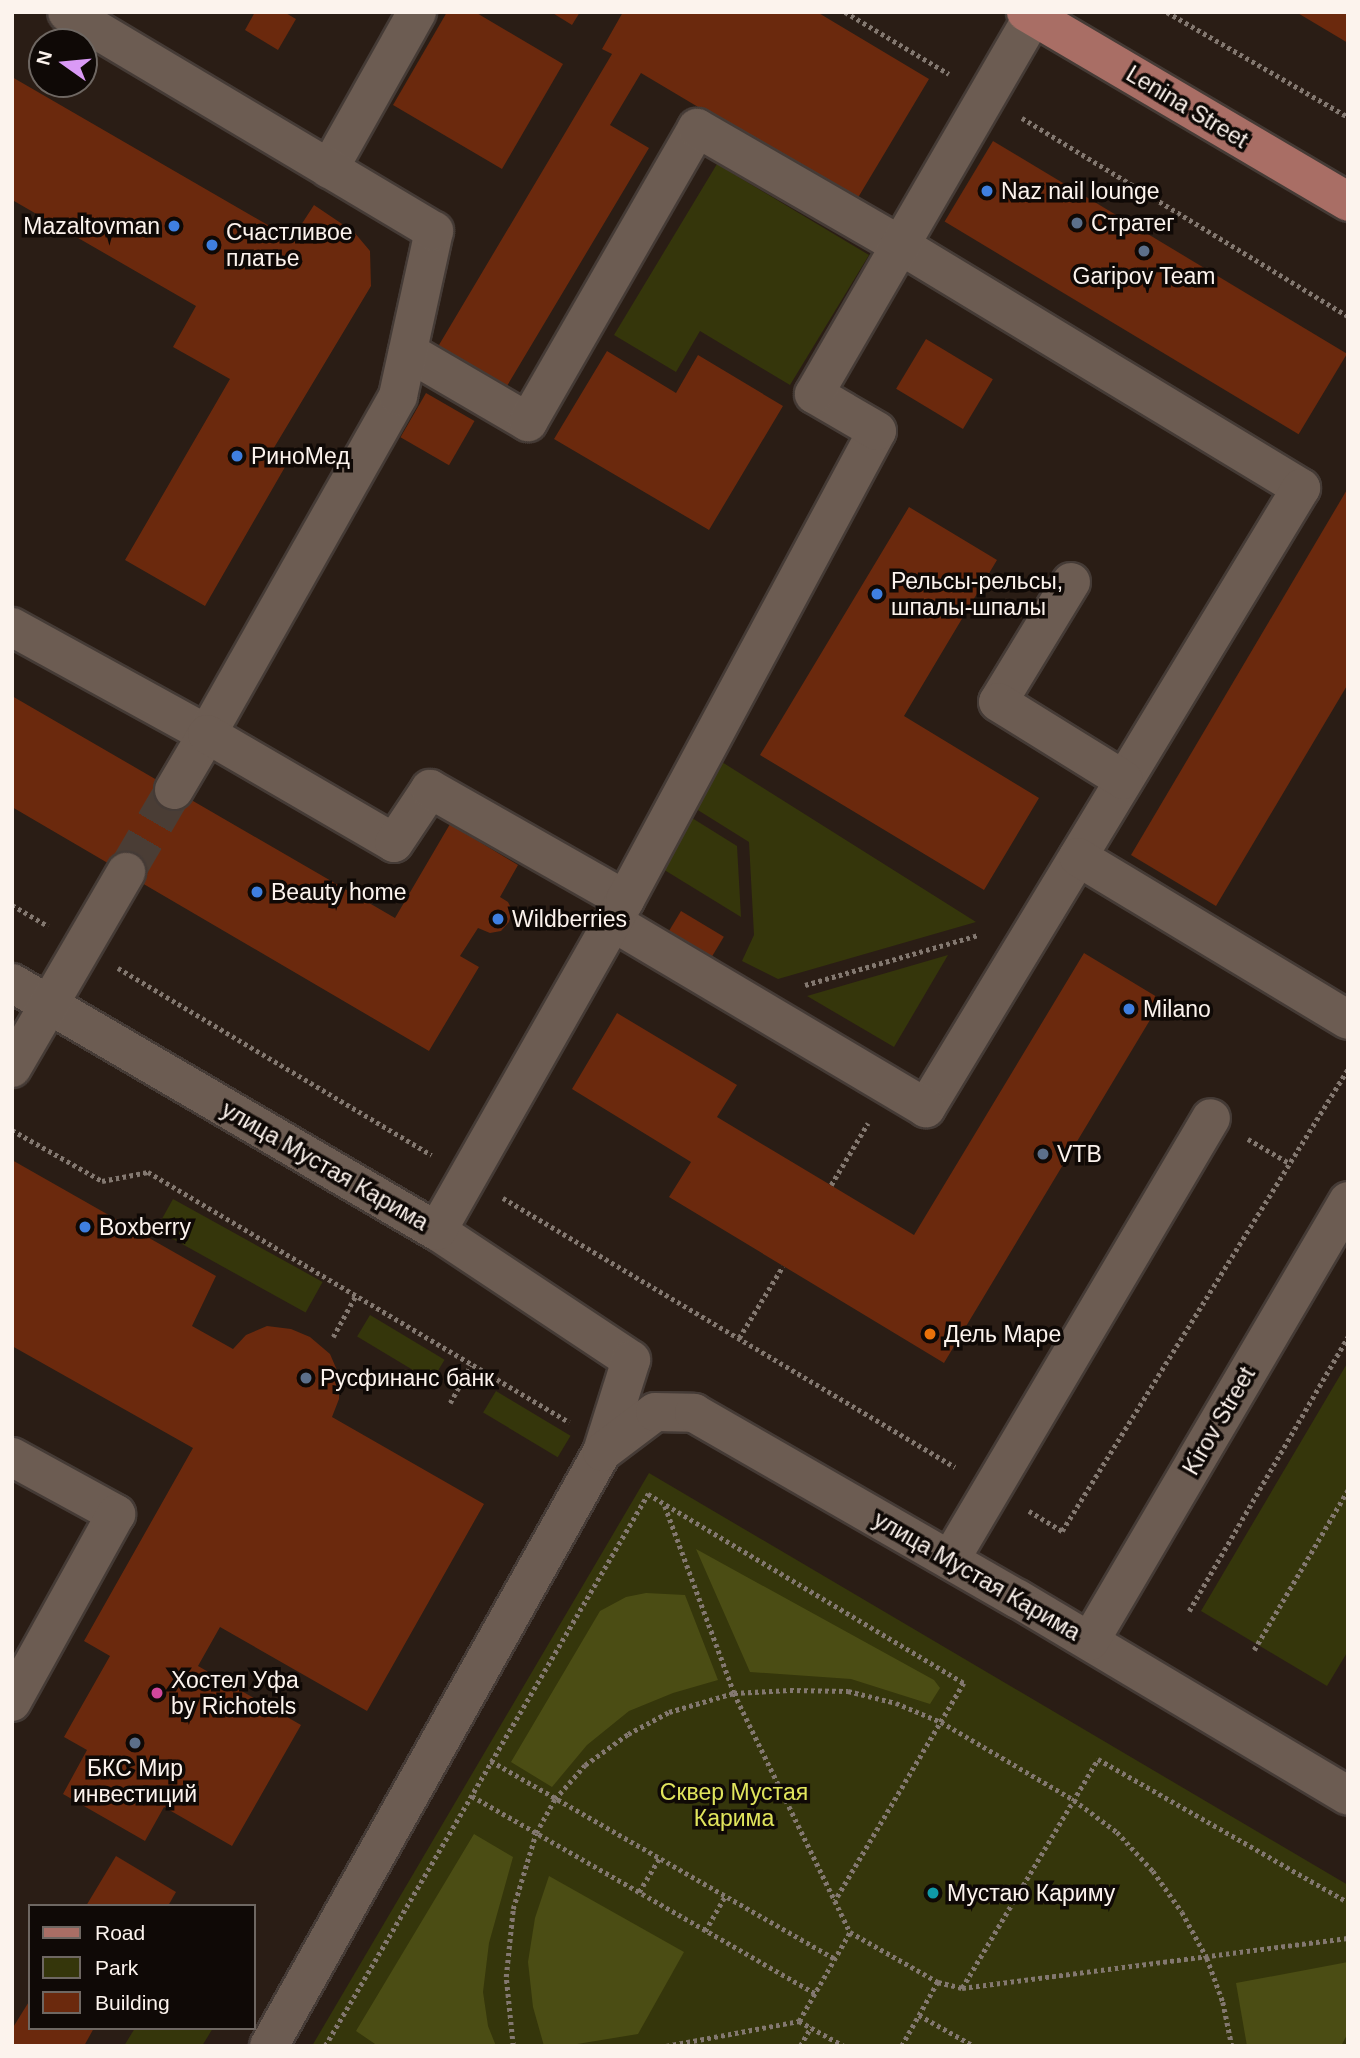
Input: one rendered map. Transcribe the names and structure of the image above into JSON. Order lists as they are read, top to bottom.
{
  "streets": {
    "main road": ["Lenina Street"],
    "street": ["улица Мустая Карима", "Kirov Street"]
  },
  "crossings": [
    ["улица Мустая Карима", "Kirov Street"]
  ],
  "parks": ["Сквер Мустая Карима"],
  "places": [
    "Naz nail lounge",
    "Стратег",
    "Mazaltovman",
    "Счастливое платье",
    "Garipov Team",
    "РиноМед",
    "Рельсы-рельсы, шпалы-шпалы",
    "Beauty home",
    "Wildberries",
    "Milano",
    "VTB",
    "Boxberry",
    "Дель Маре",
    "Русфинанс банк",
    "Хостел Уфа by Richotels",
    "БКС Мир инвестиций",
    "Мустаю Кариму"
  ],
  "legend": ["Road", "Park", "Building"],
  "north": "left"
}
